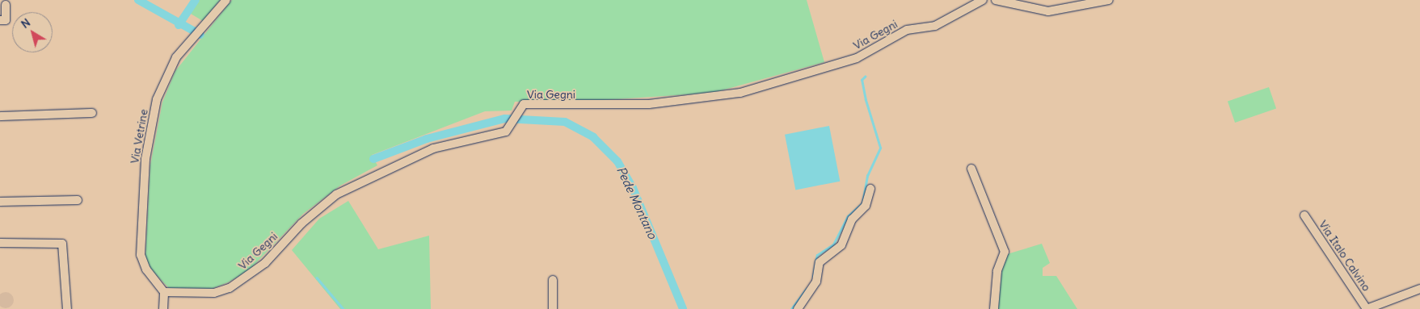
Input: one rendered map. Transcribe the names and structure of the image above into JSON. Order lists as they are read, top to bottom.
{
  "streets": {
    "street": ["Via Gegni", "Via Vetrine", "Via Italo Calvino"]
  },
  "crossings": [
    ["Via Gegni", "Via Vetrine"]
  ],
  "water": ["Pede Montano"],
  "north": "top left"
}
